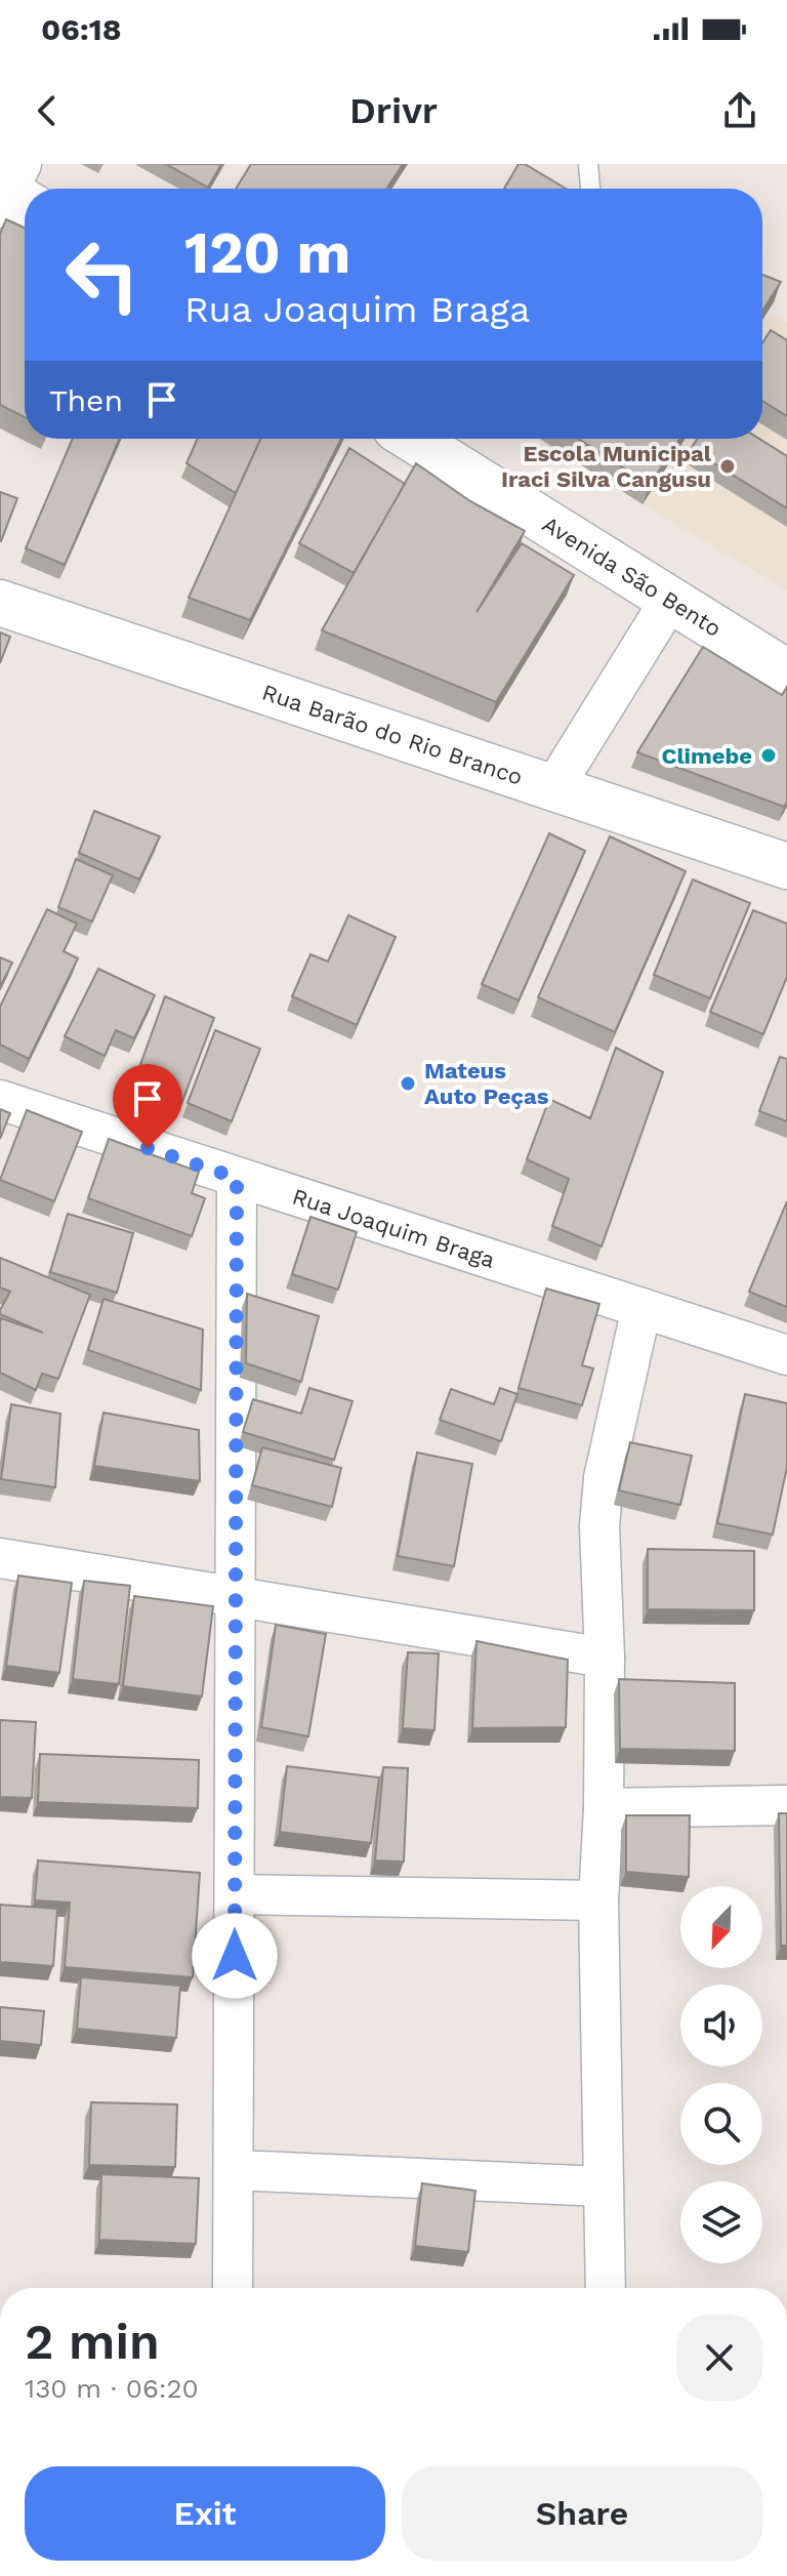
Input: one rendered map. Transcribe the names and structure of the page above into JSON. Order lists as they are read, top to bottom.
{
  "streets": {
    "street": ["Avenida São Bento", "Rua Barão do Rio Branco", "Rua Joaquim Braga"]
  },
  "places": ["Escola Municipal Iraci Silva Cangusu", "Climebe", "Mateus Auto Peças"],
  "north": "bottom left",
  "page": {
    "status": "06:18",
    "header": "Drivr",
    "turn": ["120 m", "Rua Joaquim Braga"],
    "then": "Then",
    "heading": ["2 min", "130 m · 06:20"],
    "buttons": ["Exit", "Share"]
  }
}
